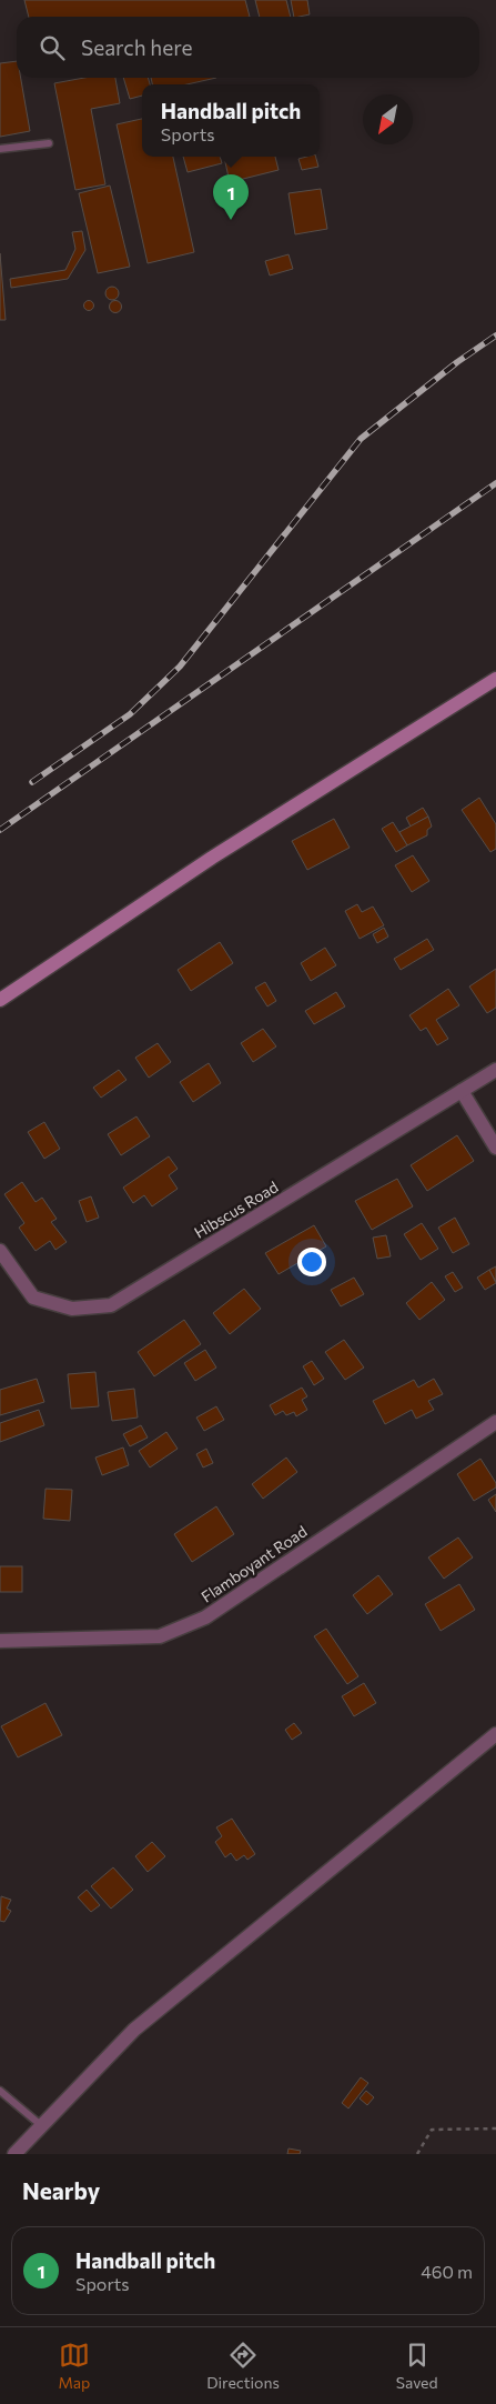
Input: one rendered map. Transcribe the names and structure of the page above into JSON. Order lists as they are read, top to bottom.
{
  "streets": {
    "street": ["Hibscus Road", "Flamboyant Road"]
  },
  "north": "bottom left",
  "page": {
    "search": "Search here",
    "popup": ["Handball pitch", "Sports"],
    "pins": "1",
    "heading": "Nearby",
    "list": [
      {
        "mark": "1",
        "name": "Handball pitch",
        "note": "Sports",
        "value": "460 m"
      }
    ],
    "nav": ["Map", "Directions", "Saved"]
  }
}
